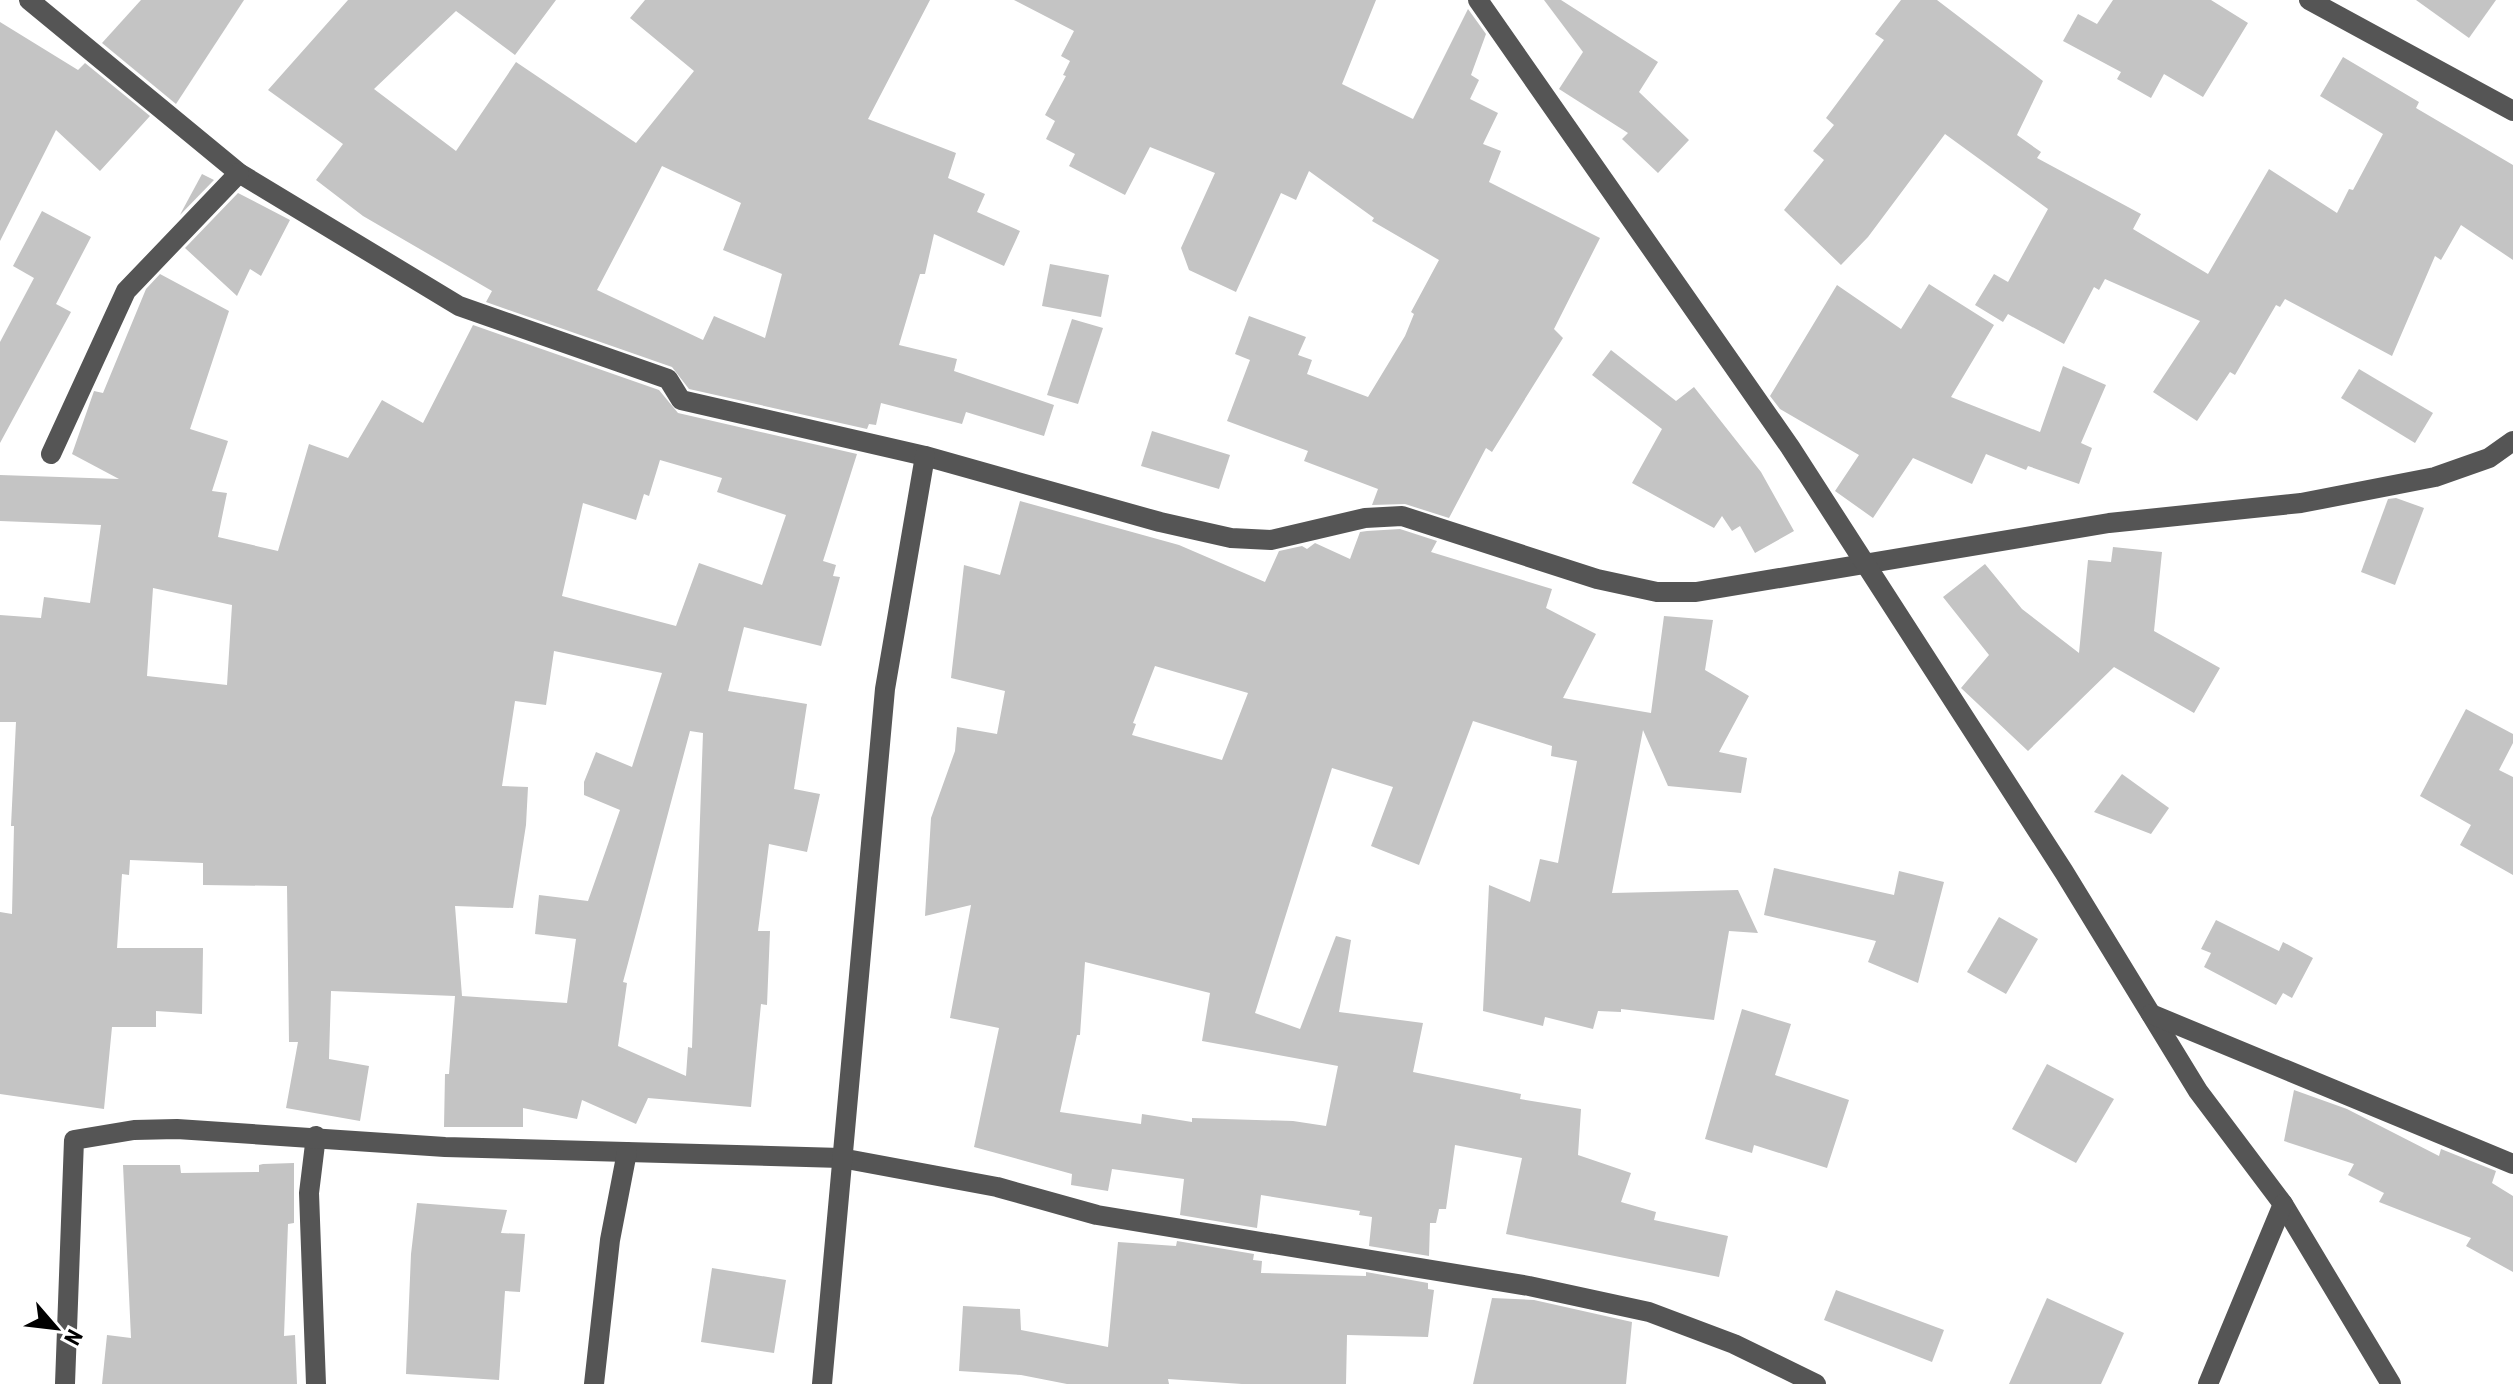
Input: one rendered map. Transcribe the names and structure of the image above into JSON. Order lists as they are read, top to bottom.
{
  "north": "bottom right"
}
